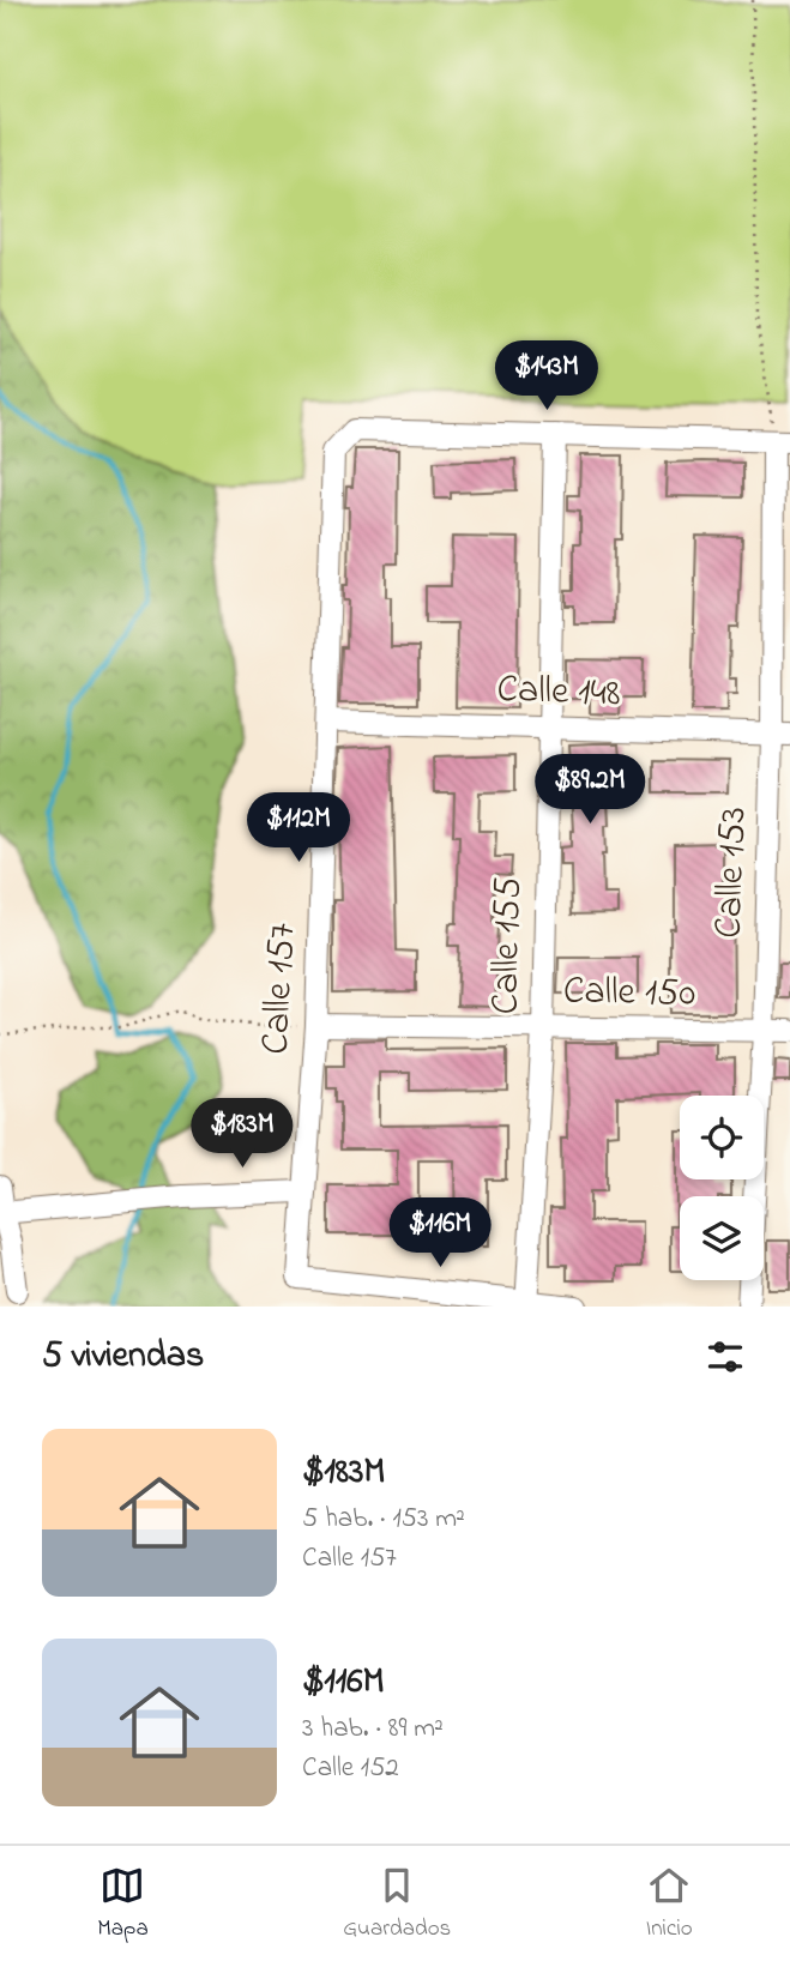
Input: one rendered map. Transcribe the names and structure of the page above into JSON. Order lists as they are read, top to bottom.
{
  "streets": {
    "street": [
      "Calle 148",
      "Calle 153",
      "Calle 155",
      "Calle 157",
      "Calle 150"
    ]
  },
  "crossings": [
    ["Calle 148", "Calle 153"],
    ["Calle 148", "Calle 155"],
    ["Calle 148", "Calle 157"],
    ["Calle 153", "Calle 150"],
    ["Calle 155", "Calle 157"],
    ["Calle 155", "Calle 150"],
    ["Calle 157", "Calle 150"]
  ],
  "page": {
    "price": [
      "$143M",
      "$89.2M",
      "$112M",
      "$183M",
      "$116M"
    ],
    "heading": "5 viviendas",
    "list": [
      {
        "name": "$183M",
        "note": "5 hab. · 153 m² · Calle 157"
      },
      {
        "name": "$116M",
        "note": "3 hab. · 89 m² · Calle 152"
      }
    ],
    "tabs": ["Mapa", "Guardados", "Inicio"]
  }
}
